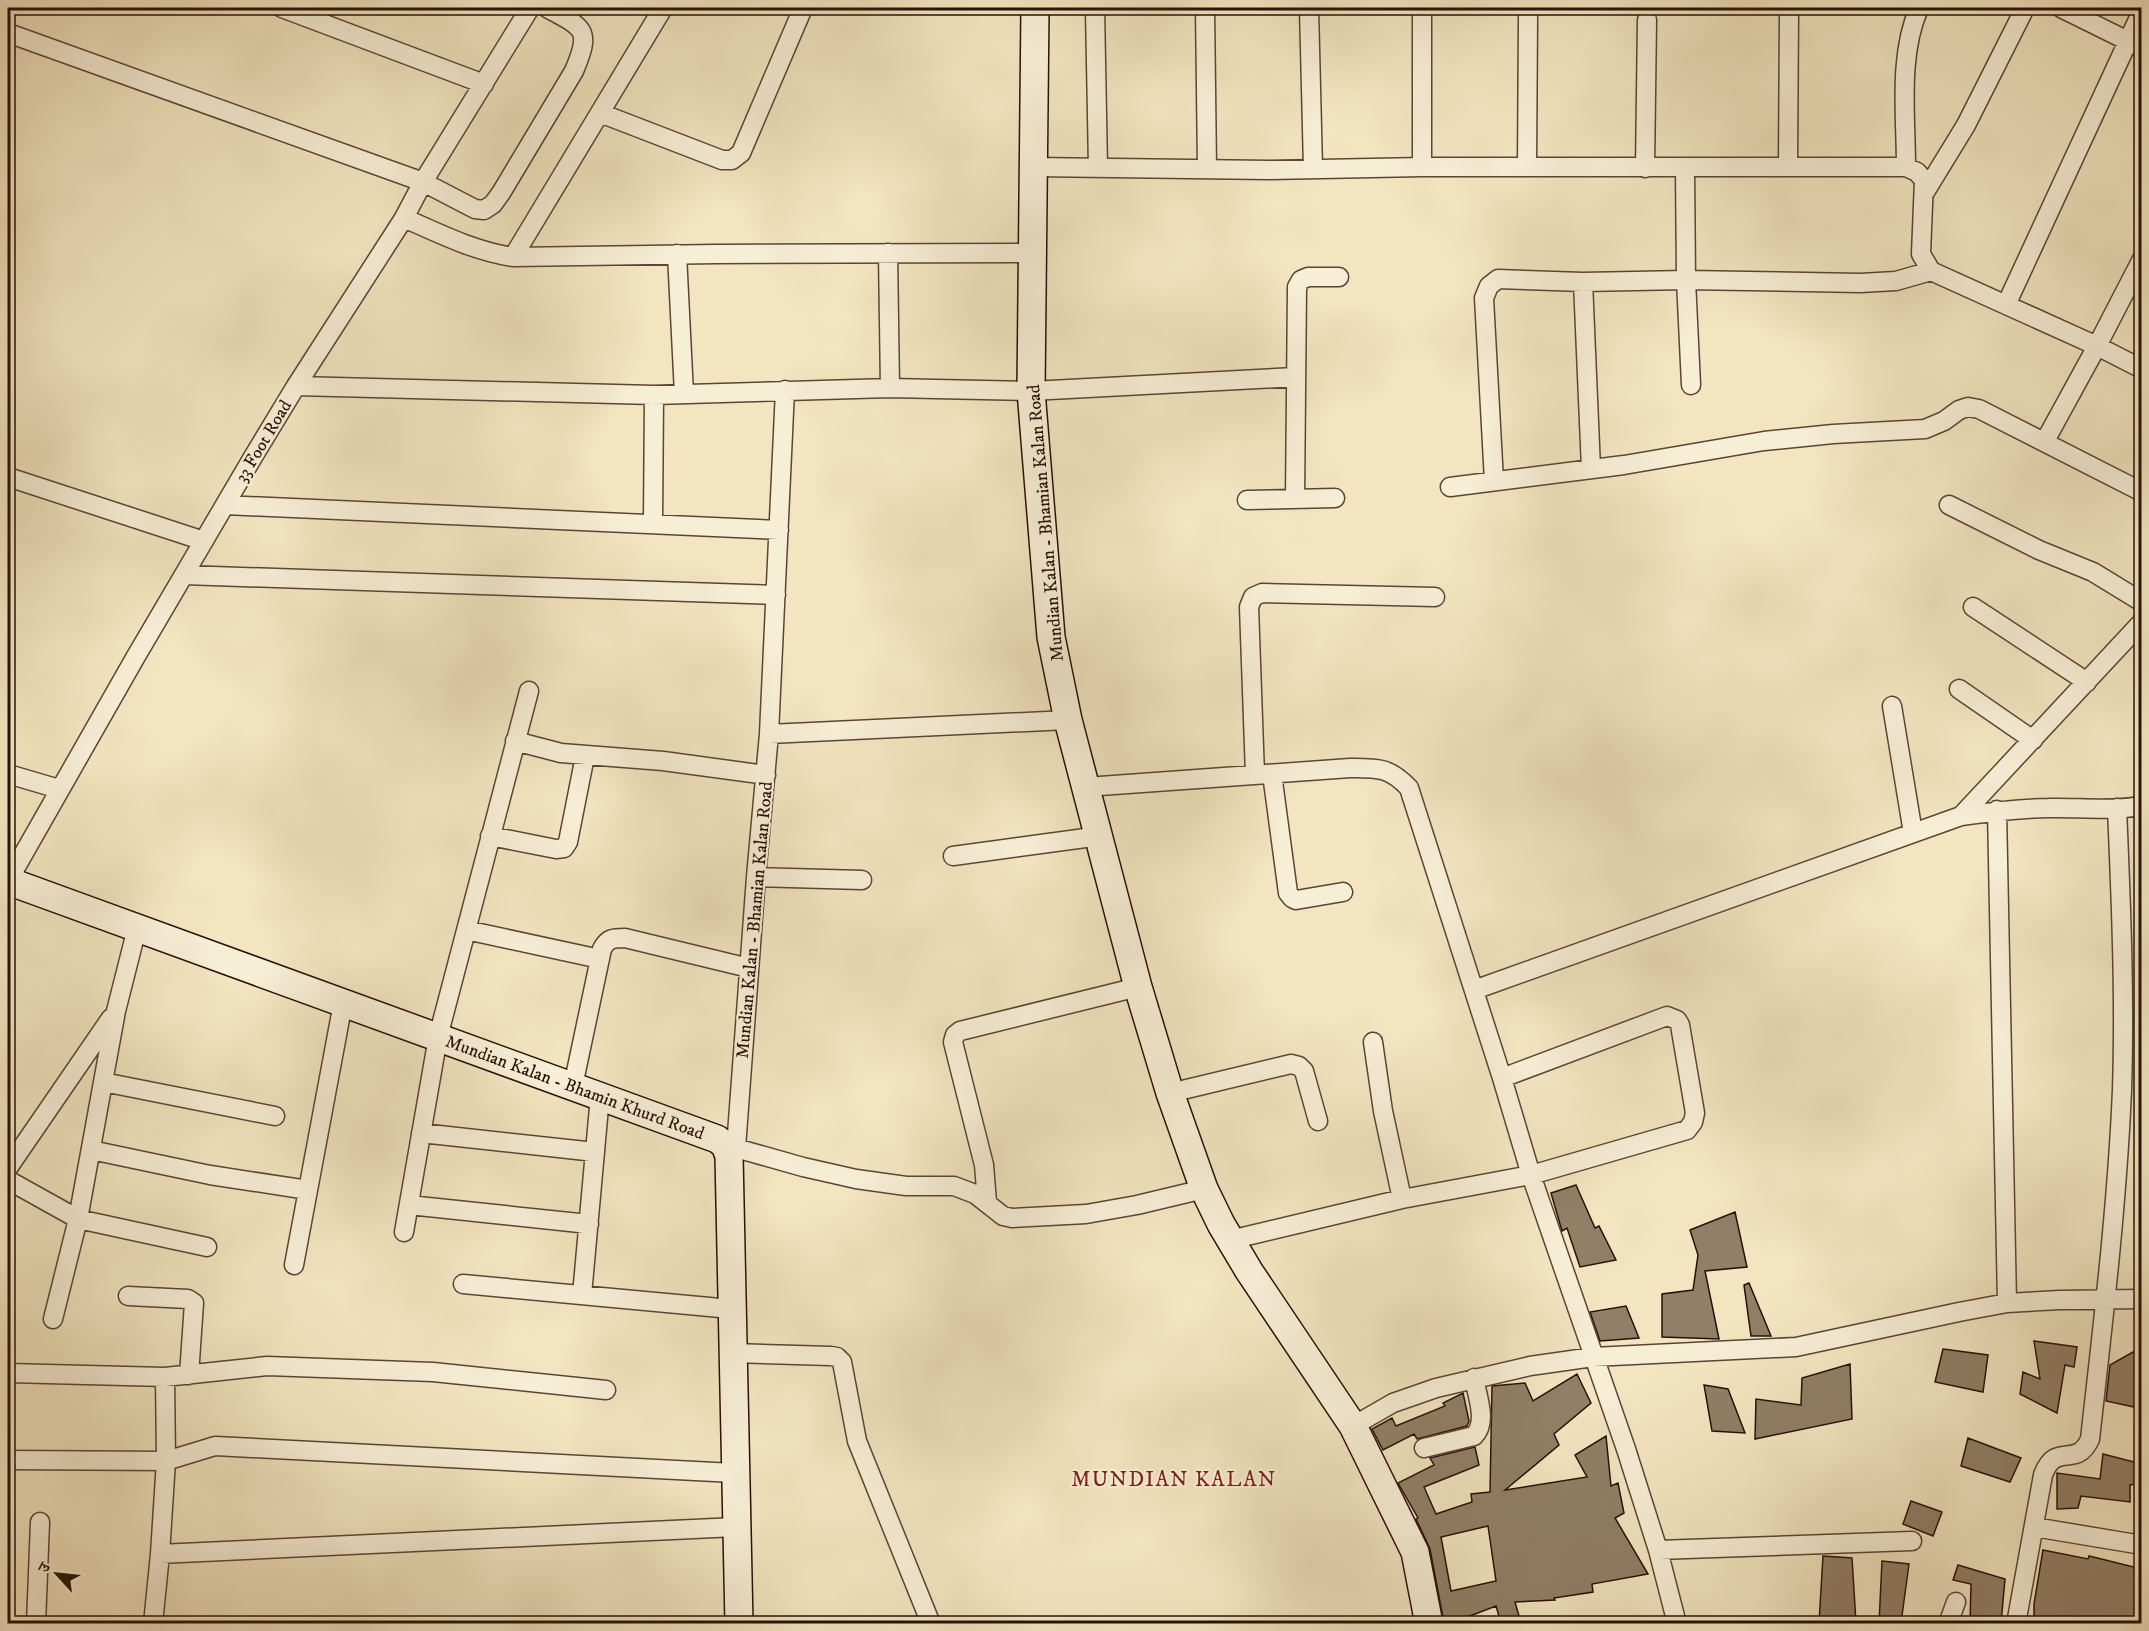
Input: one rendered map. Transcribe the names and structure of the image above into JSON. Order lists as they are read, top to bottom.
{
  "streets": {
    "street": ["33 Foot Road", "Mundian Kalan - Bhamian Kalan Road", "Mundian Kalan - Bhamin Khurd Road"]
  },
  "crossings": [
    ["33 Foot Road", "Mundian Kalan - Bhamin Khurd Road"],
    ["Mundian Kalan - Bhamian Kalan Road", "Mundian Kalan - Bhamin Khurd Road"]
  ],
  "districts": ["MUNDIAN KALAN"],
  "north": "top left"
}
